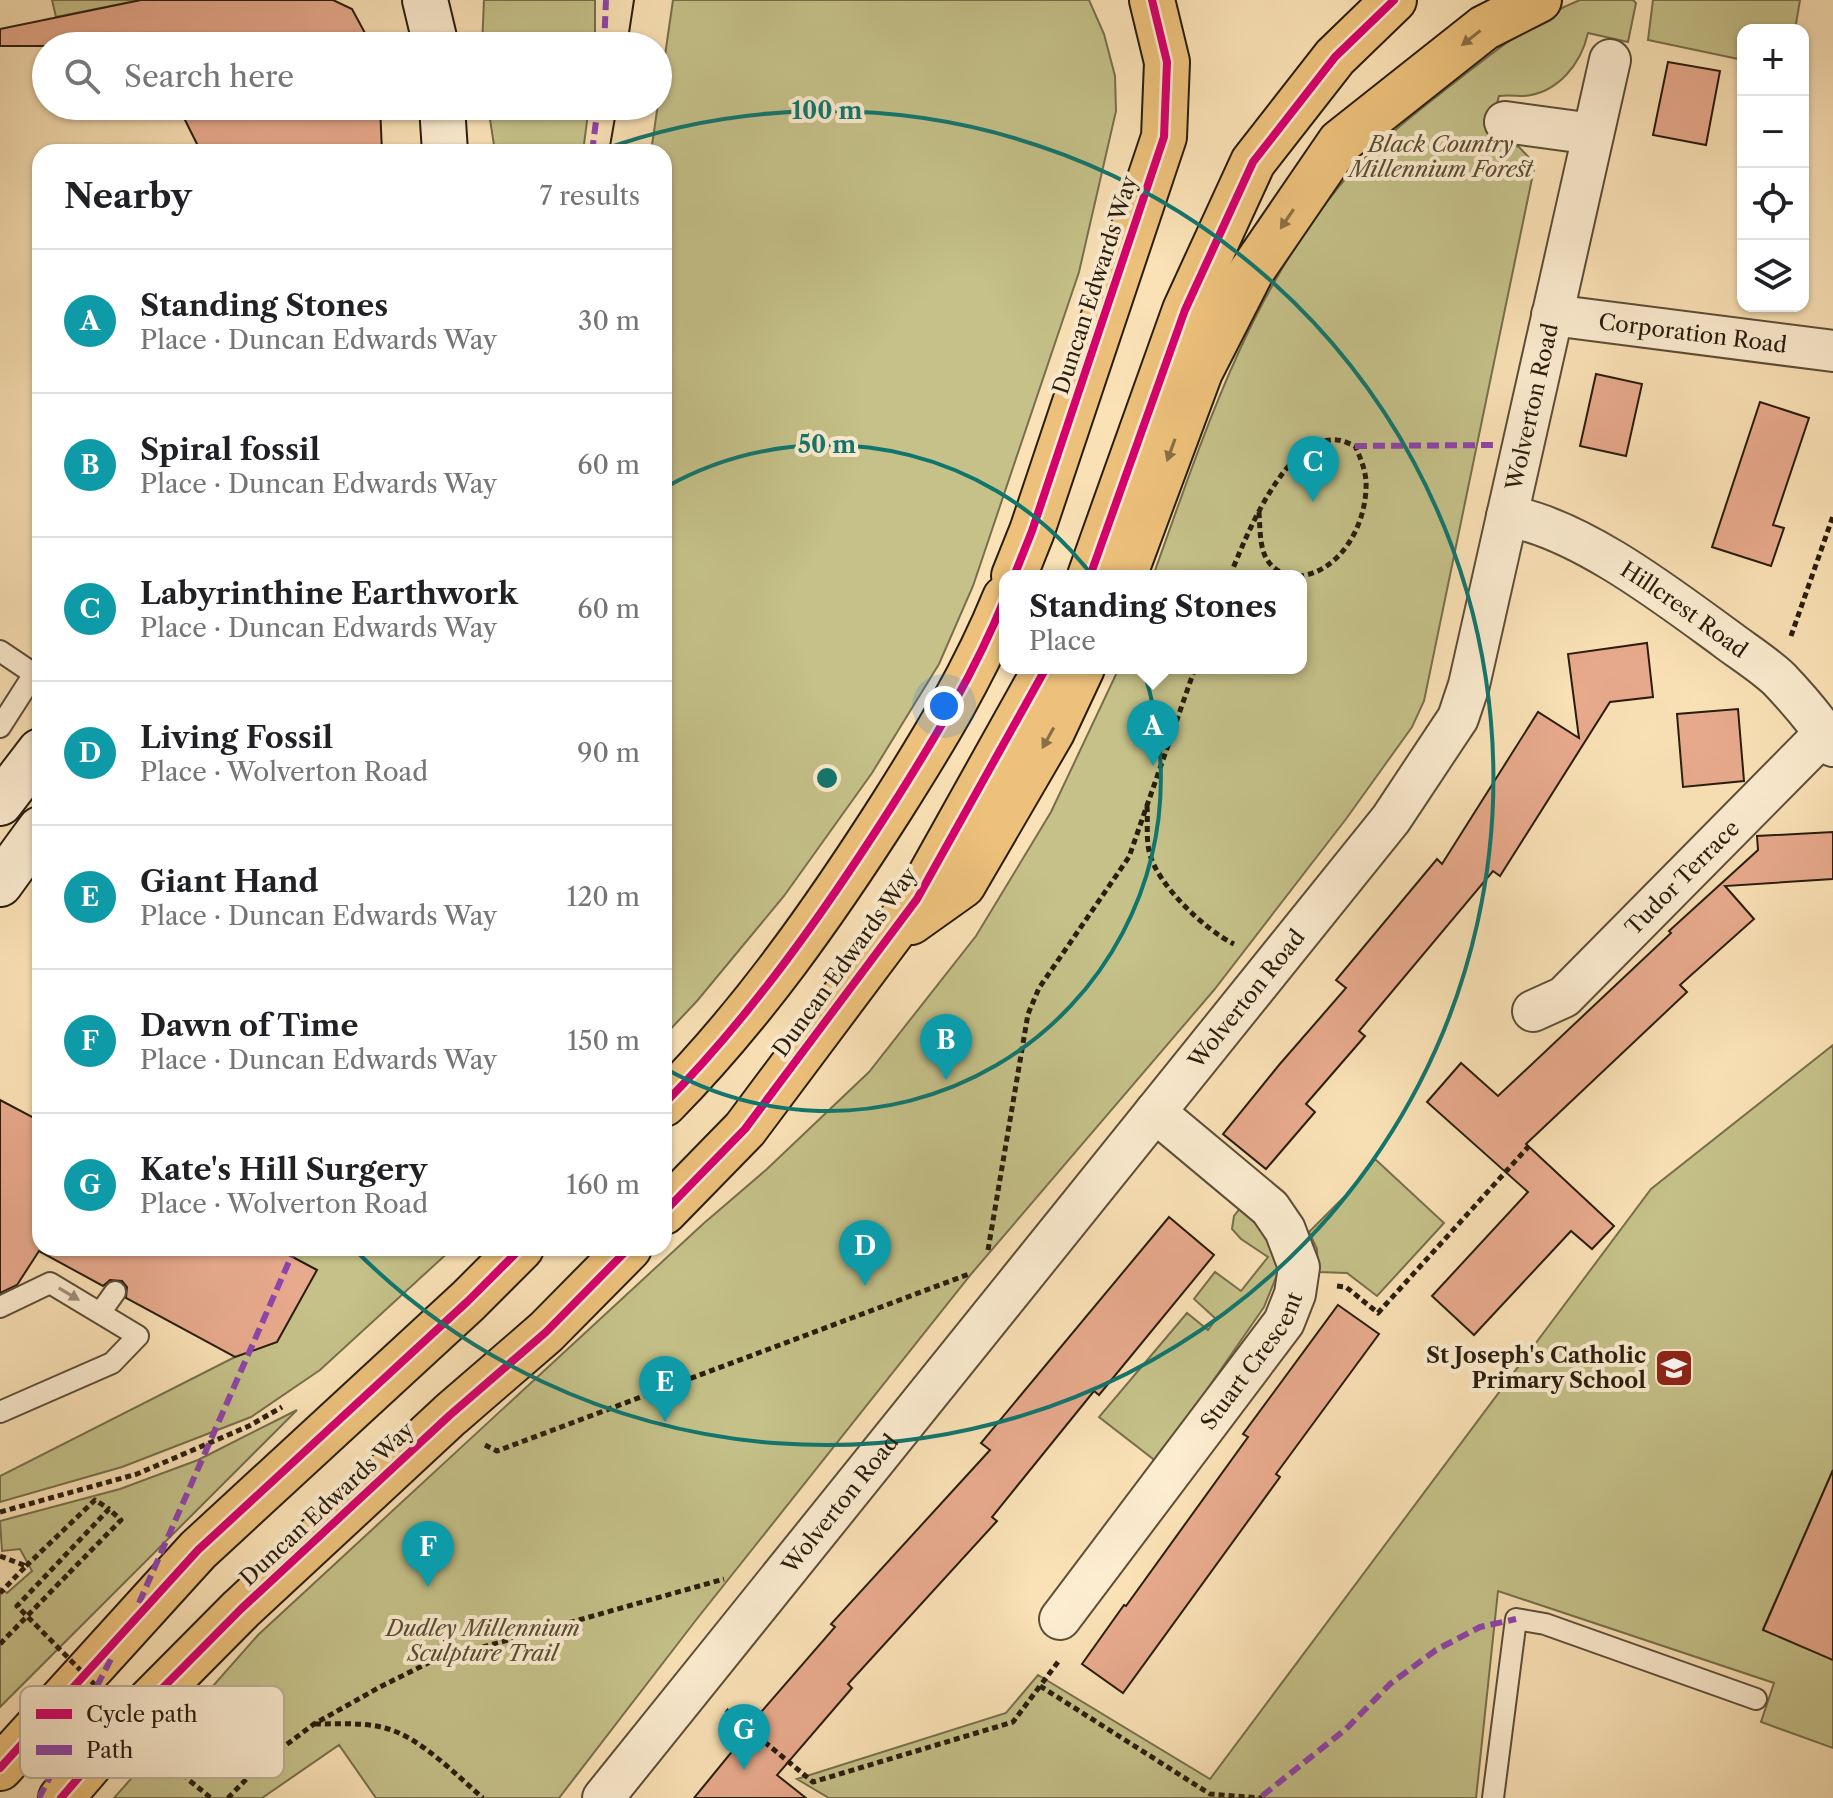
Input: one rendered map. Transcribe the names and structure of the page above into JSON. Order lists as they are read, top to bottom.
{
  "streets": {
    "highway": ["Duncan Edwards Way"],
    "street": [
      "Corporation Road",
      "Wolverton Road",
      "Hillcrest Road",
      "Tudor Terrace",
      "Stuart Crescent"
    ]
  },
  "crossings": [
    ["Corporation Road", "Wolverton Road"],
    ["Wolverton Road", "Hillcrest Road"],
    ["Wolverton Road", "Stuart Crescent"],
    ["Hillcrest Road", "Tudor Terrace"]
  ],
  "parks": ["Black Country Millennium Forest", "Dudley Millennium Sculpture Trail"],
  "places": {
    "school or university": ["St Joseph's Catholic Primary School"]
  },
  "legend": ["Cycle path", "Path"],
  "page": {
    "map_buttons": ["+", "−"],
    "search": "Search here",
    "heading": ["Nearby", "7 results"],
    "list": [
      {
        "mark": "A",
        "name": "Standing Stones",
        "note": "Place · Duncan Edwards Way",
        "value": "30 m"
      },
      {
        "mark": "B",
        "name": "Spiral fossil",
        "note": "Place · Duncan Edwards Way",
        "value": "60 m"
      },
      {
        "mark": "C",
        "name": "Labyrinthine Earthwork",
        "note": "Place · Duncan Edwards Way",
        "value": "60 m"
      },
      {
        "mark": "D",
        "name": "Living Fossil",
        "note": "Place · Wolverton Road",
        "value": "90 m"
      },
      {
        "mark": "E",
        "name": "Giant Hand",
        "note": "Place · Duncan Edwards Way",
        "value": "120 m"
      },
      {
        "mark": "F",
        "name": "Dawn of Time",
        "note": "Place · Duncan Edwards Way",
        "value": "150 m"
      },
      {
        "mark": "G",
        "name": "Kate's Hill Surgery",
        "note": "Place · Wolverton Road",
        "value": "160 m"
      }
    ],
    "pins": [
      "C",
      "A",
      "B",
      "D",
      "E",
      "F",
      "G"
    ],
    "popup": ["Standing Stones", "Place"]
  },
  "rings": ["100 m", "50 m"]
}
